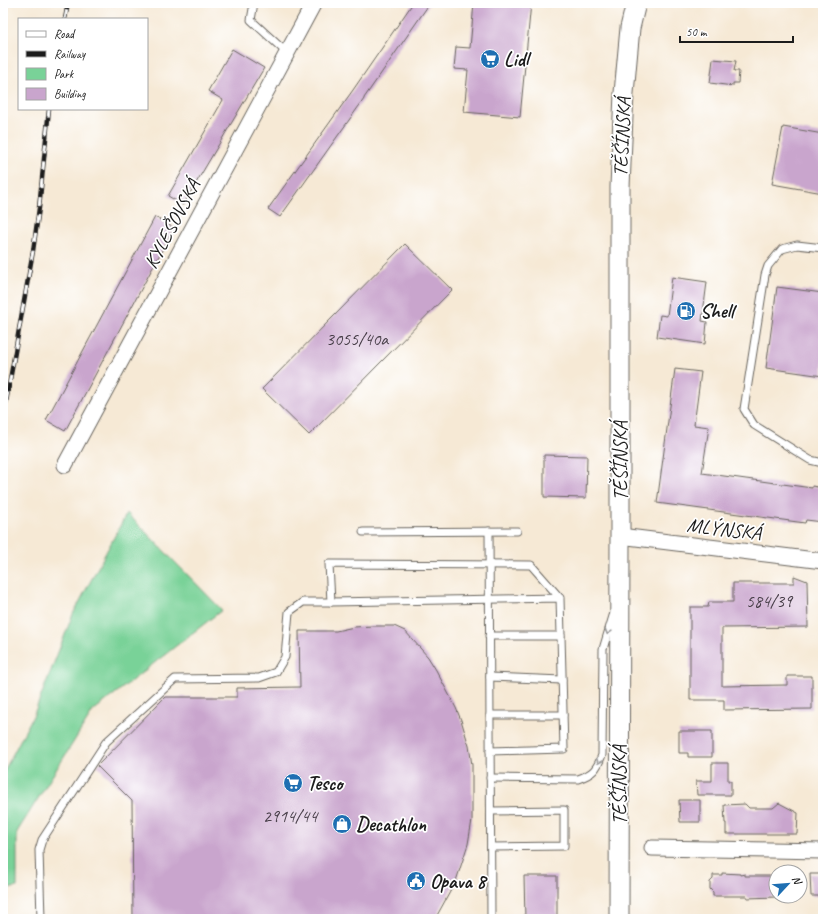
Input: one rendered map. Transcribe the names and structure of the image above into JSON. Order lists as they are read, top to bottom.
{
  "streets": {
    "street": ["TĚŠÍNSKÁ", "KYLEŠOVSKÁ", "MLÝNSKÁ"]
  },
  "crossings": [
    ["TĚŠÍNSKÁ", "MLÝNSKÁ"]
  ],
  "places": {
    "supermarket": ["Lidl", "Tesco"],
    "fuel station": ["Shell"],
    "shop": ["Decathlon"],
    "public building": ["Opava 8"]
  },
  "house_numbers": ["3055/40a", "584/39", "2914/44"],
  "legend": [
    "Road",
    "Railway",
    "Park",
    "Building"
  ],
  "scale_bar": "50 m",
  "north": "top right"
}
